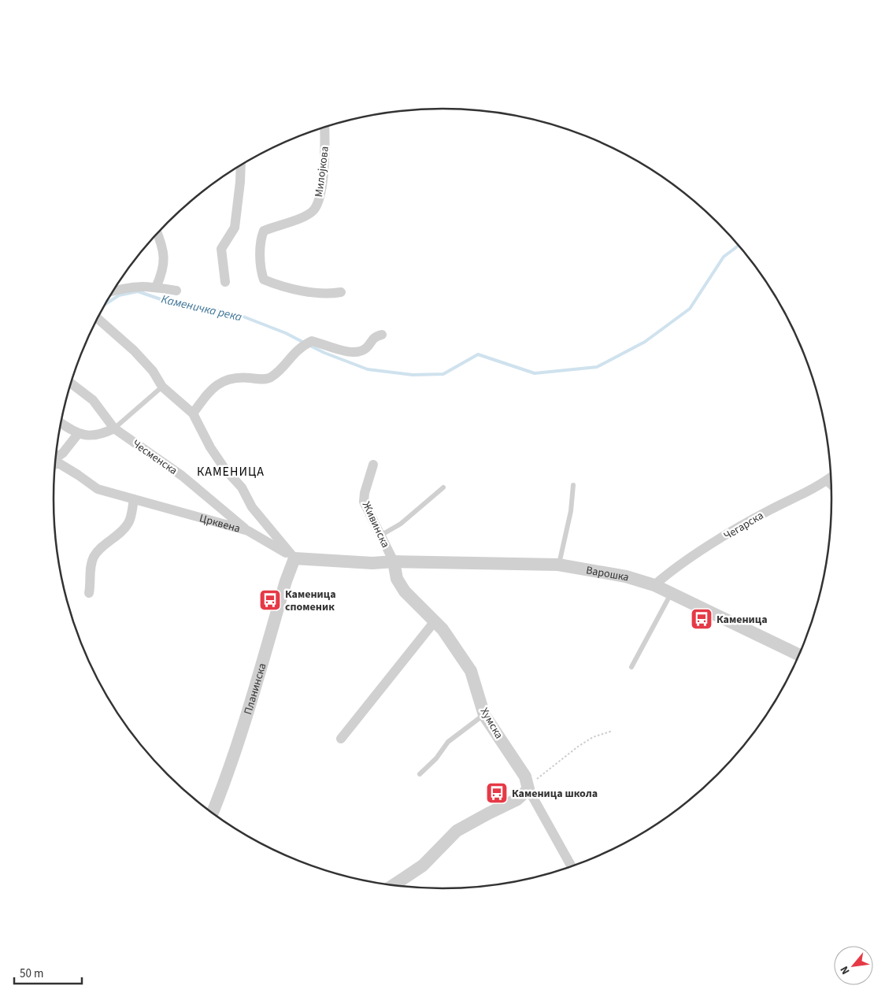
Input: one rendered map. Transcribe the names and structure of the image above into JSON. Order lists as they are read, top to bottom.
{
  "streets": {
    "street": [
      "Милојкова",
      "Чесменска",
      "Црквена",
      "Живинска",
      "Чегарска",
      "Варошка",
      "Планинска",
      "Хумска"
    ]
  },
  "crossings": [
    ["Чесменска", "Црквена"],
    ["Црквена", "Живинска"],
    ["Црквена", "Варошка"],
    ["Црквена", "Планинска"],
    ["Црквена", "Хумска"],
    ["Живинска", "Варошка"],
    ["Живинска", "Хумска"],
    ["Чегарска", "Варошка"],
    ["Варошка", "Хумска"]
  ],
  "districts": ["КАМЕНИЦА"],
  "water": ["Каменичка река"],
  "places": {
    "bus stop": ["Каменица споменик", "Каменица", "Каменица школа"]
  },
  "scale_bar": "50 m",
  "north": "bottom left"
}
